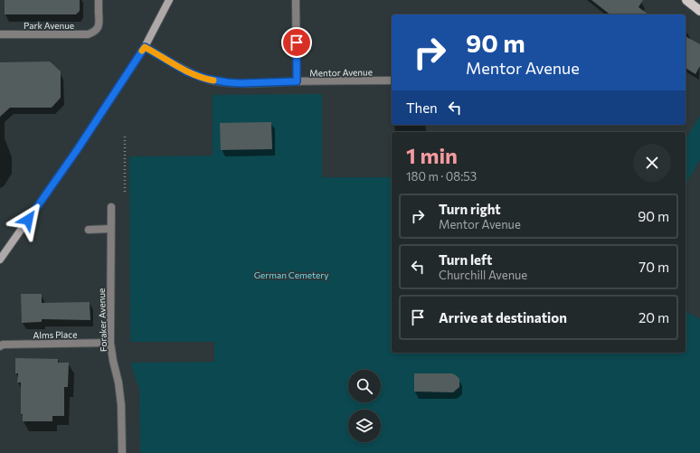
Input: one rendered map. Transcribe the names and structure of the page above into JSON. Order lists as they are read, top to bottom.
{
  "streets": {
    "street": [
      "Park Avenue",
      "Mentor Avenue",
      "Foraker Avenue",
      "Alms Place"
    ]
  },
  "crossings": [
    ["Foraker Avenue", "Alms Place"]
  ],
  "parks": ["German Cemetery"],
  "page": {
    "turn": ["90 m", "Mentor Avenue"],
    "then": "Then",
    "heading": ["1 min", "180 m · 08:53"],
    "list": [
      {
        "name": "Turn right",
        "note": "Mentor Avenue",
        "value": "90 m"
      },
      {
        "name": "Turn left",
        "note": "Churchill Avenue",
        "value": "70 m"
      },
      {
        "name": "Arrive at destination",
        "value": "20 m"
      }
    ]
  }
}
